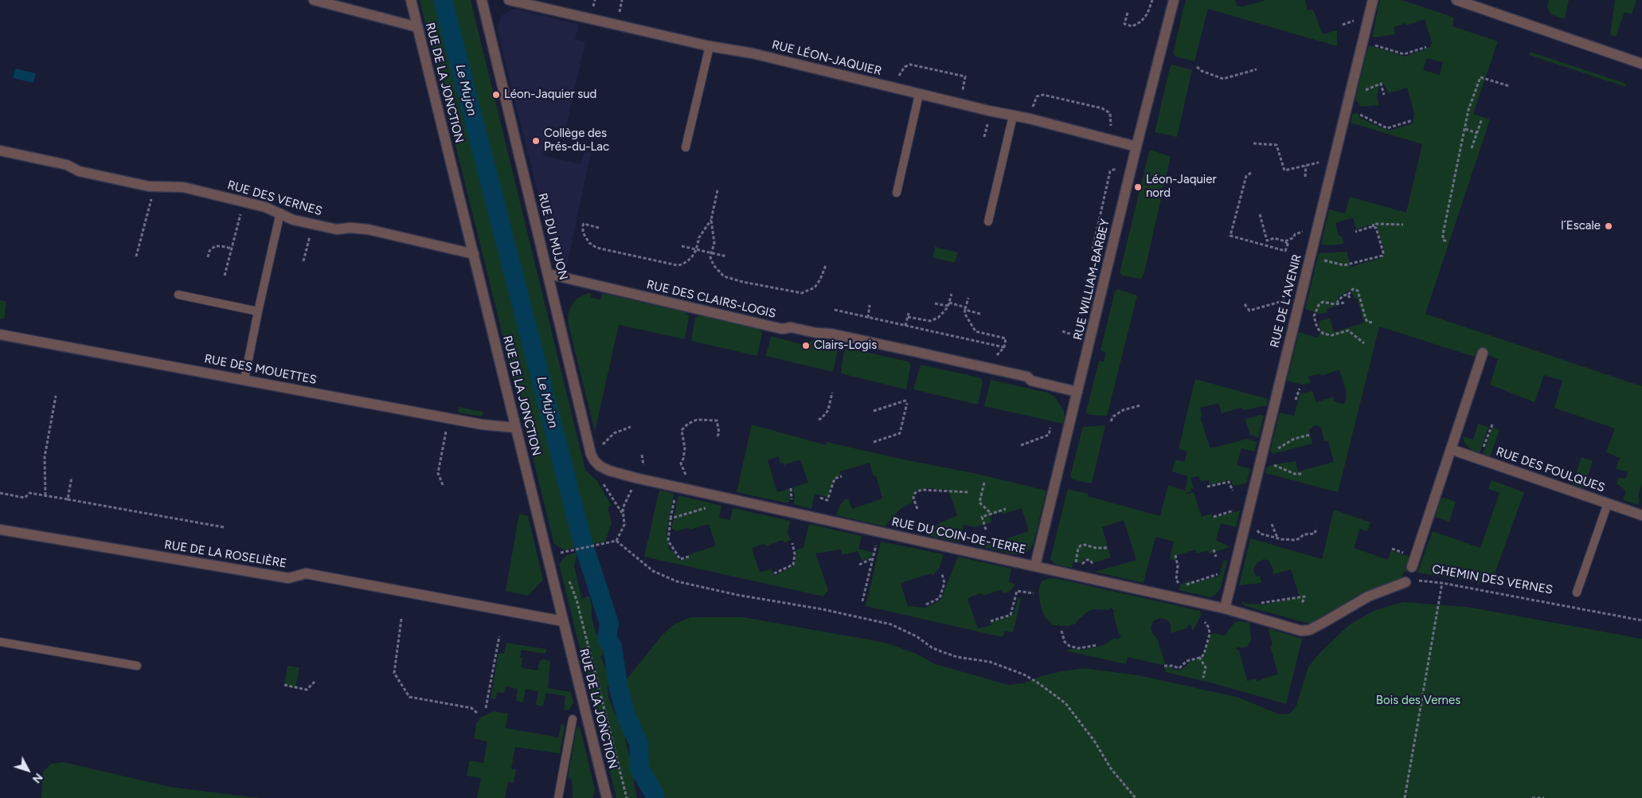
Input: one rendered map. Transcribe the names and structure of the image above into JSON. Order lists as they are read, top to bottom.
{
  "streets": {
    "street": [
      "RUE LÉON-JAQUIER",
      "RUE DE LA JONCTION",
      "RUE DES VERNES",
      "RUE DU MUJON",
      "RUE WILLIAM-BARBEY",
      "RUE DES CLAIRS-LOGIS",
      "RUE DE L'AVENIR",
      "RUE DES MOUETTES",
      "RUE DES FOULQUES",
      "RUE DU COIN-DE-TERRE",
      "RUE DE LA ROSELIÈRE"
    ],
    "path": ["CHEMIN DES VERNES"]
  },
  "crossings": [
    ["RUE LÉON-JAQUIER", "RUE WILLIAM-BARBEY"],
    ["RUE DE LA JONCTION", "RUE DES VERNES"],
    ["RUE DE LA JONCTION", "RUE DES MOUETTES"],
    ["RUE DE LA JONCTION", "RUE DE LA ROSELIÈRE"],
    ["RUE DU MUJON", "RUE DES CLAIRS-LOGIS"],
    ["RUE DU MUJON", "RUE DU COIN-DE-TERRE"],
    ["RUE WILLIAM-BARBEY", "RUE DES CLAIRS-LOGIS"],
    ["RUE WILLIAM-BARBEY", "RUE DU COIN-DE-TERRE"],
    ["RUE DE L'AVENIR", "RUE DU COIN-DE-TERRE"],
    ["RUE DU COIN-DE-TERRE", "CHEMIN DES VERNES"]
  ],
  "water": ["Le Mujon"],
  "parks": ["Bois des Vernes"],
  "places": [
    "Léon-Jaquier sud",
    "Collège des Prés-du-Lac",
    "Léon-Jaquier nord",
    "l´Escale",
    "Clairs-Logis"
  ],
  "north": "bottom right"
}
